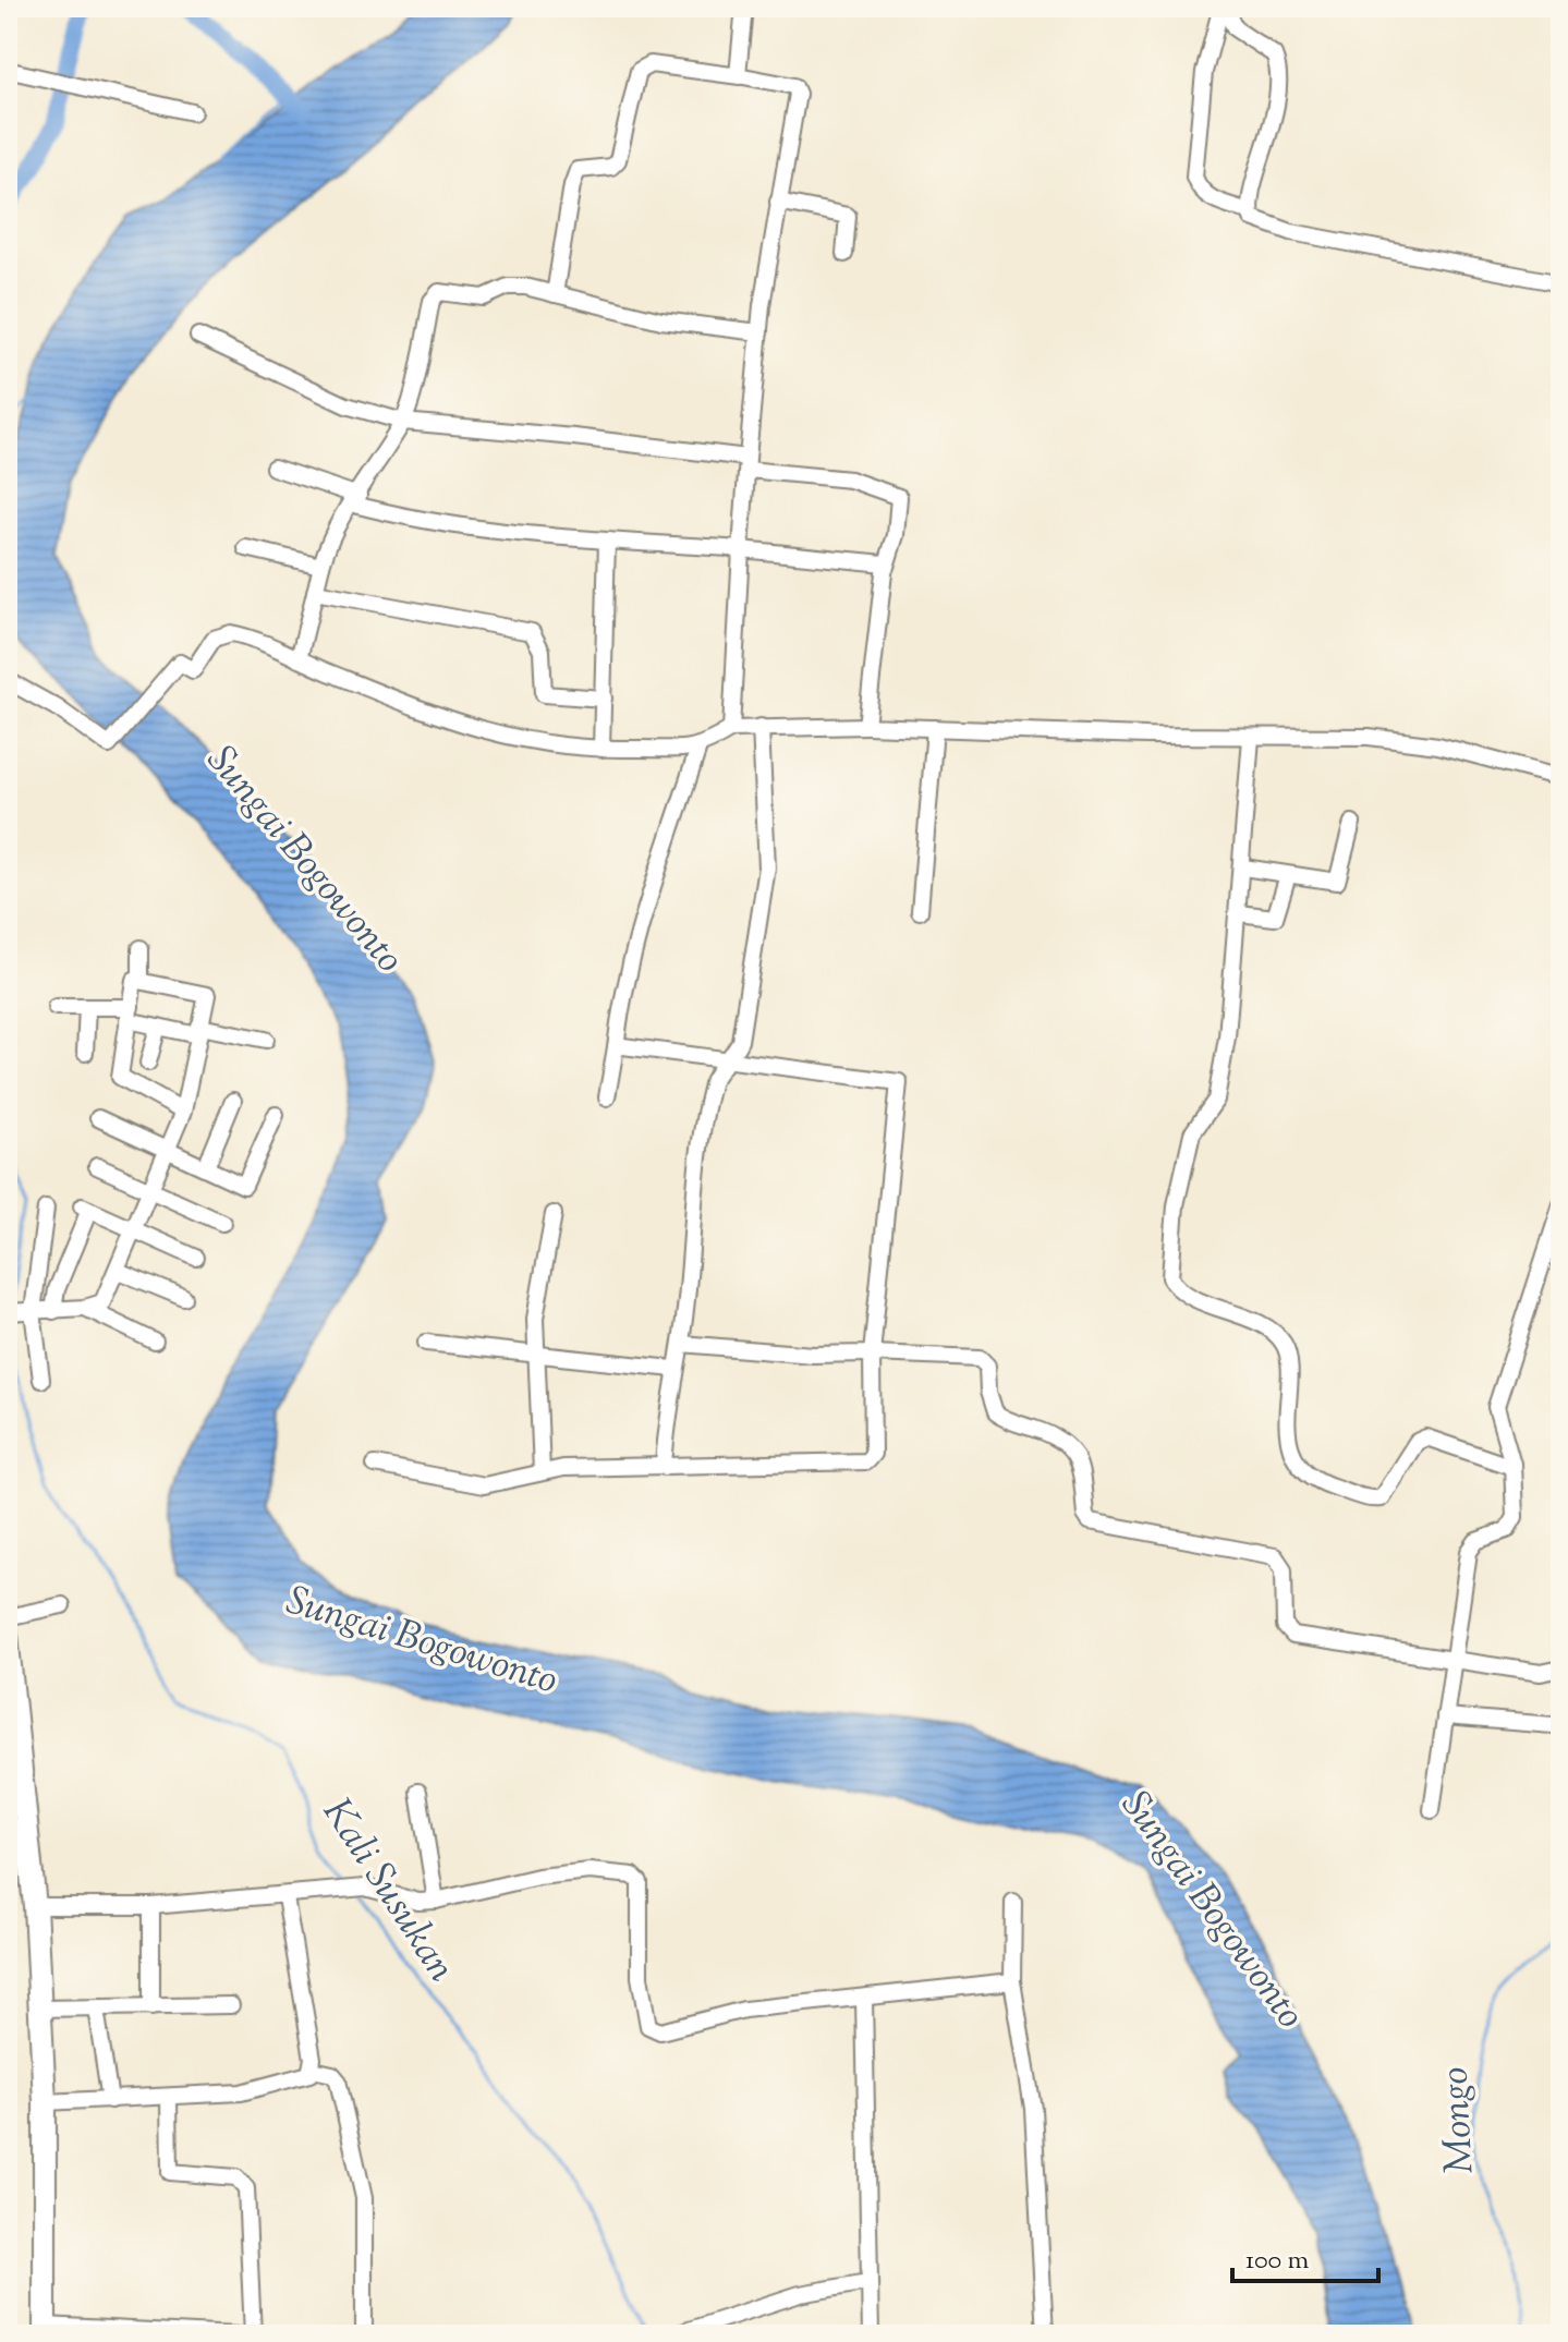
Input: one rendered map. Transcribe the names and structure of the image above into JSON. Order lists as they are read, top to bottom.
{
  "water": ["Sungai Bogowonto", "Kali Susukan", "Mongo"],
  "scale_bar": "100 m"
}
